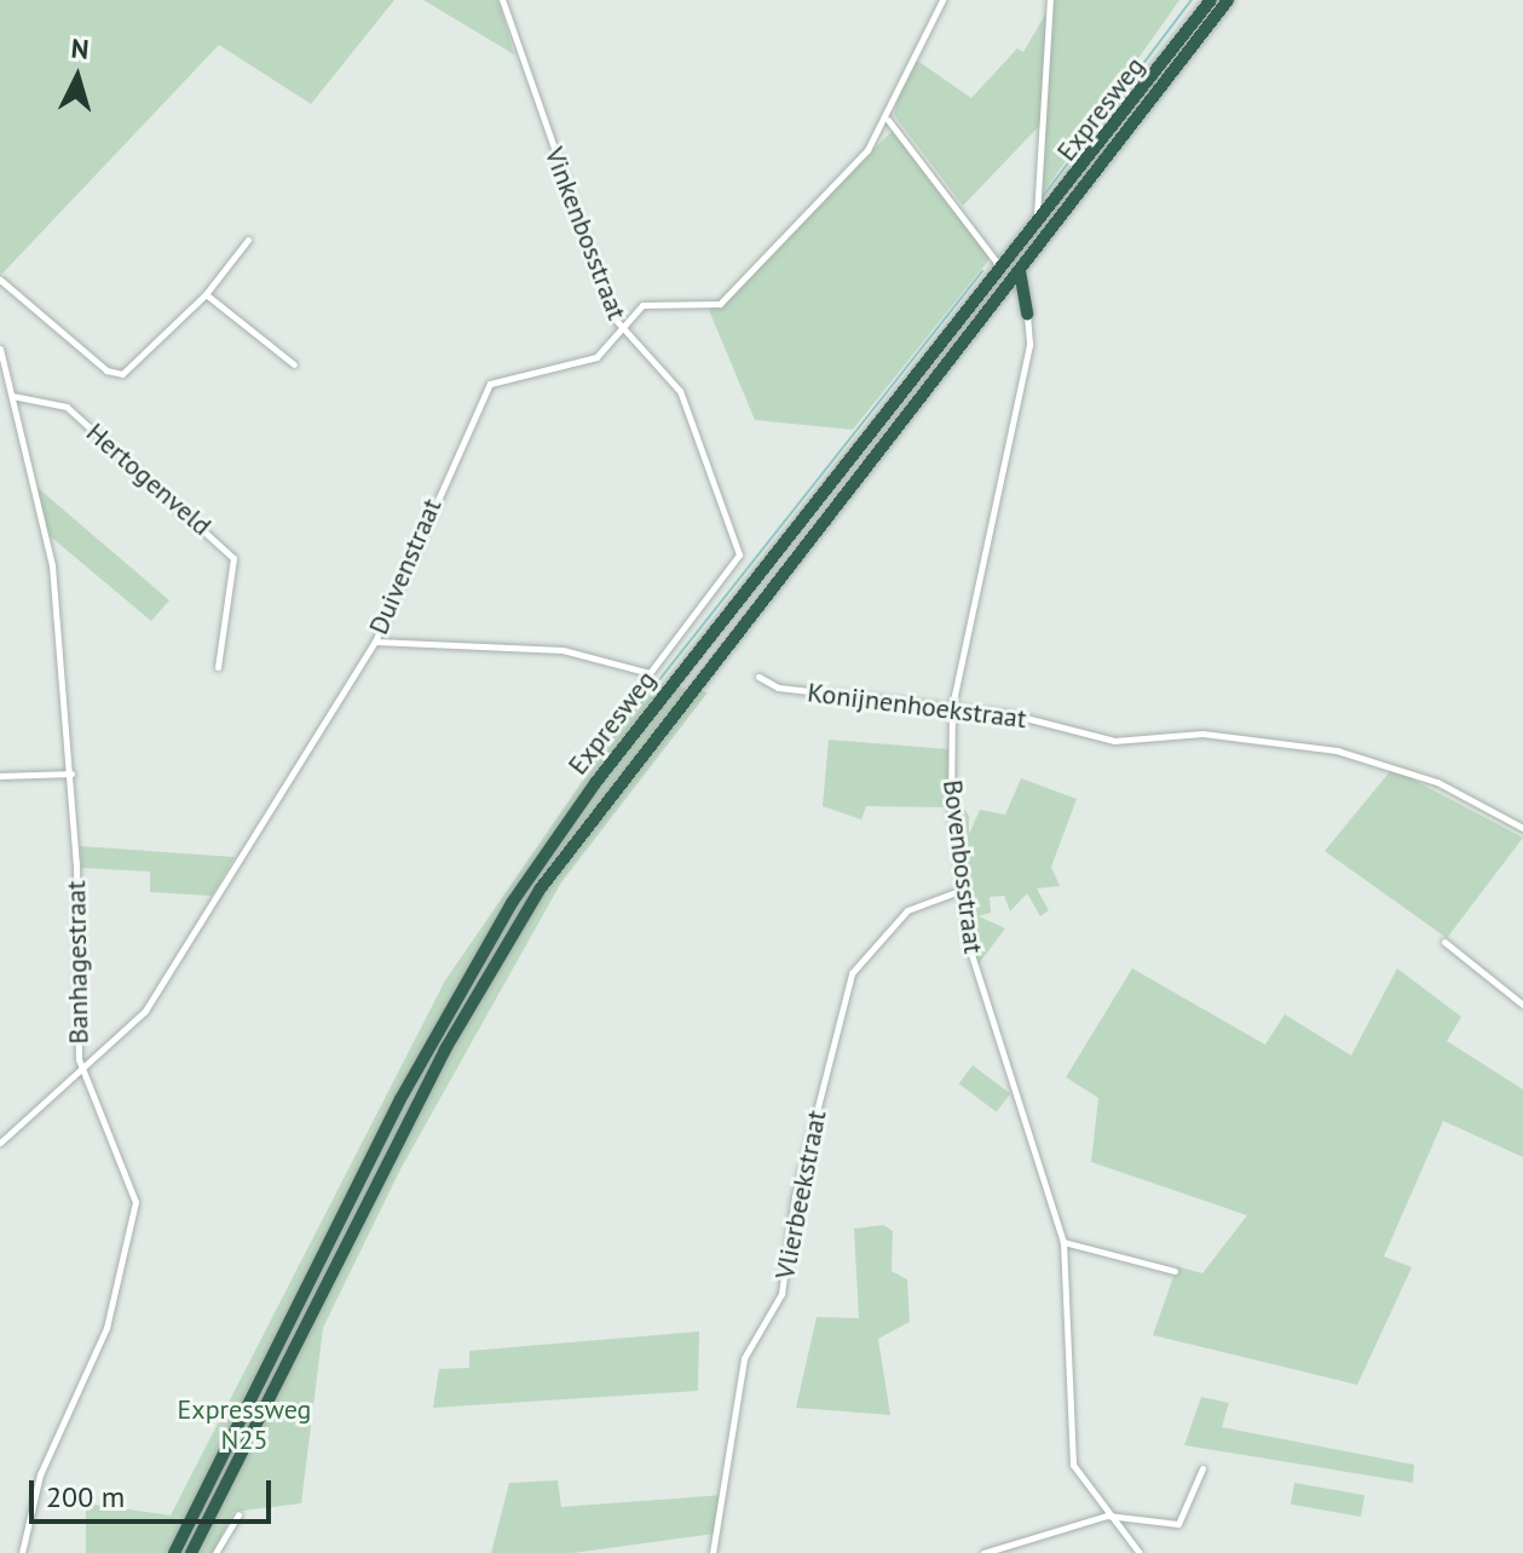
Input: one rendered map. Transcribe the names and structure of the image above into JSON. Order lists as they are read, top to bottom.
{
  "streets": {
    "highway": ["Expresweg"],
    "street": [
      "Vinkenbosstraat",
      "Hertogenveld",
      "Duivenstraat",
      "Konijnenhoekstraat",
      "Bovenbosstraat",
      "Banhagestraat",
      "Vlierbeekstraat"
    ]
  },
  "crossings": [
    ["Vinkenbosstraat", "Duivenstraat"],
    ["Hertogenveld", "Banhagestraat"],
    ["Duivenstraat", "Banhagestraat"],
    ["Konijnenhoekstraat", "Bovenbosstraat"],
    ["Bovenbosstraat", "Vlierbeekstraat"]
  ],
  "parks": ["Expressweg N25"],
  "scale_bar": "200 m",
  "north": "top"
}
